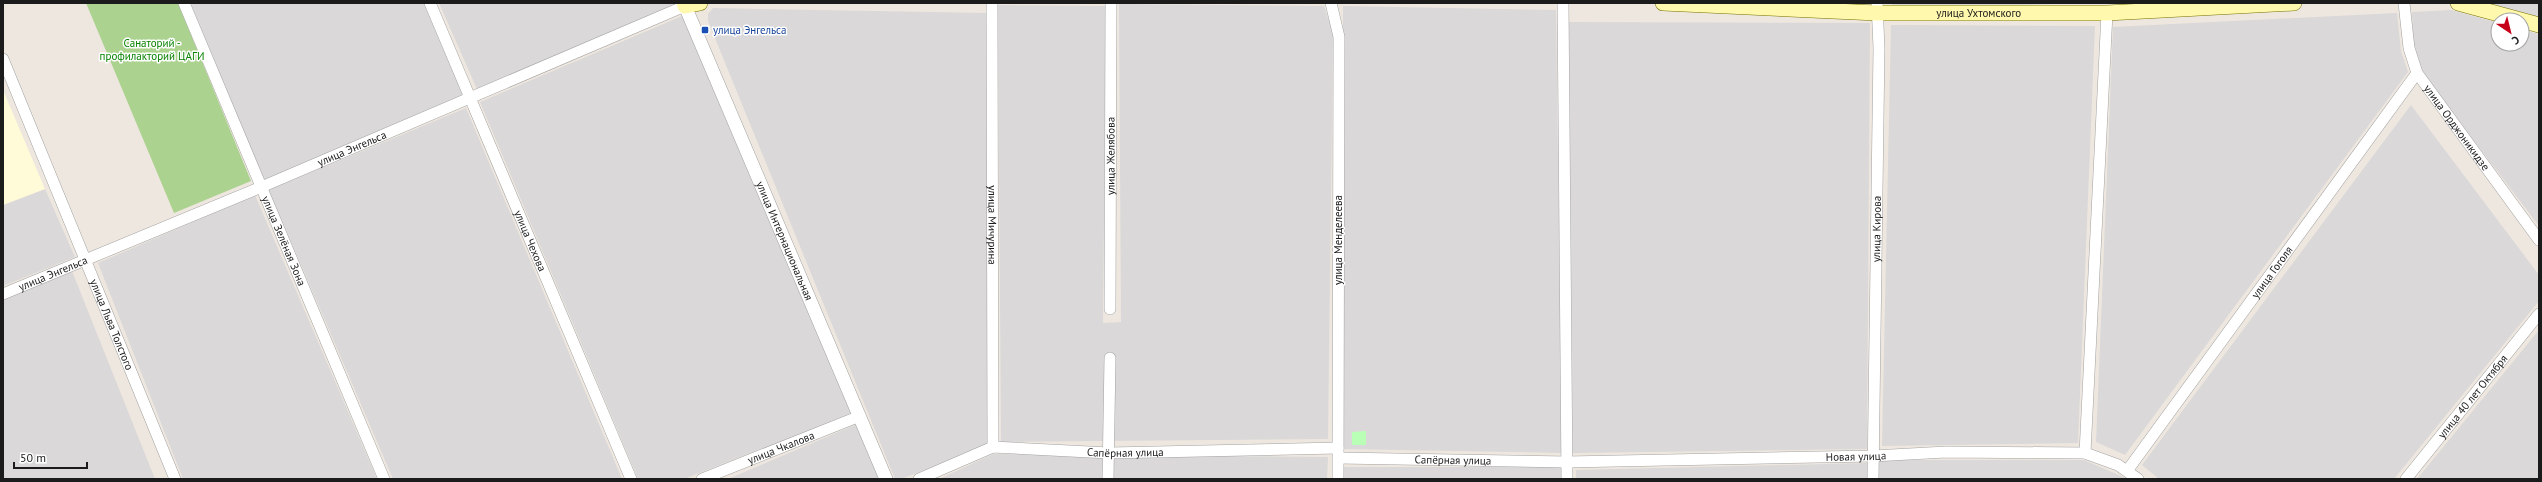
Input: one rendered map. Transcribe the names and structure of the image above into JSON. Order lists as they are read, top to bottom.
{
  "streets": {
    "main road": ["улица Ухтомского", "улица Энгельса"],
    "street": [
      "улица Орджоникидзе",
      "улица Желябова",
      "улица Мичурина",
      "улица Кирова",
      "улица Менделеева",
      "улица Чехова",
      "улица Интернациональная",
      "улица Зелёная Зона",
      "улица Гоголя",
      "улица Льва Толстого",
      "улица 40 лет Октября",
      "улица Чкалова",
      "Сапёрная улица",
      "Новая улица"
    ]
  },
  "crossings": [
    ["улица Ухтомского", "улица Кирова"],
    ["улица Орджоникидзе", "улица Гоголя"],
    ["улица Энгельса", "улица Чехова"],
    ["улица Энгельса", "улица Интернациональная"],
    ["улица Энгельса", "улица Зелёная Зона"],
    ["улица Энгельса", "улица Льва Толстого"],
    ["улица Мичурина", "Сапёрная улица"],
    ["улица Кирова", "Новая улица"],
    ["улица Менделеева", "Сапёрная улица"],
    ["улица Интернациональная", "улица Чкалова"],
    ["улица Гоголя", "Новая улица"],
    ["Сапёрная улица", "Новая улица"]
  ],
  "parks": ["Санаторий - профилакторий ЦАГИ"],
  "places": {
    "transit": ["улица Энгельса"]
  },
  "scale_bar": "50 m",
  "north": "bottom right"
}
